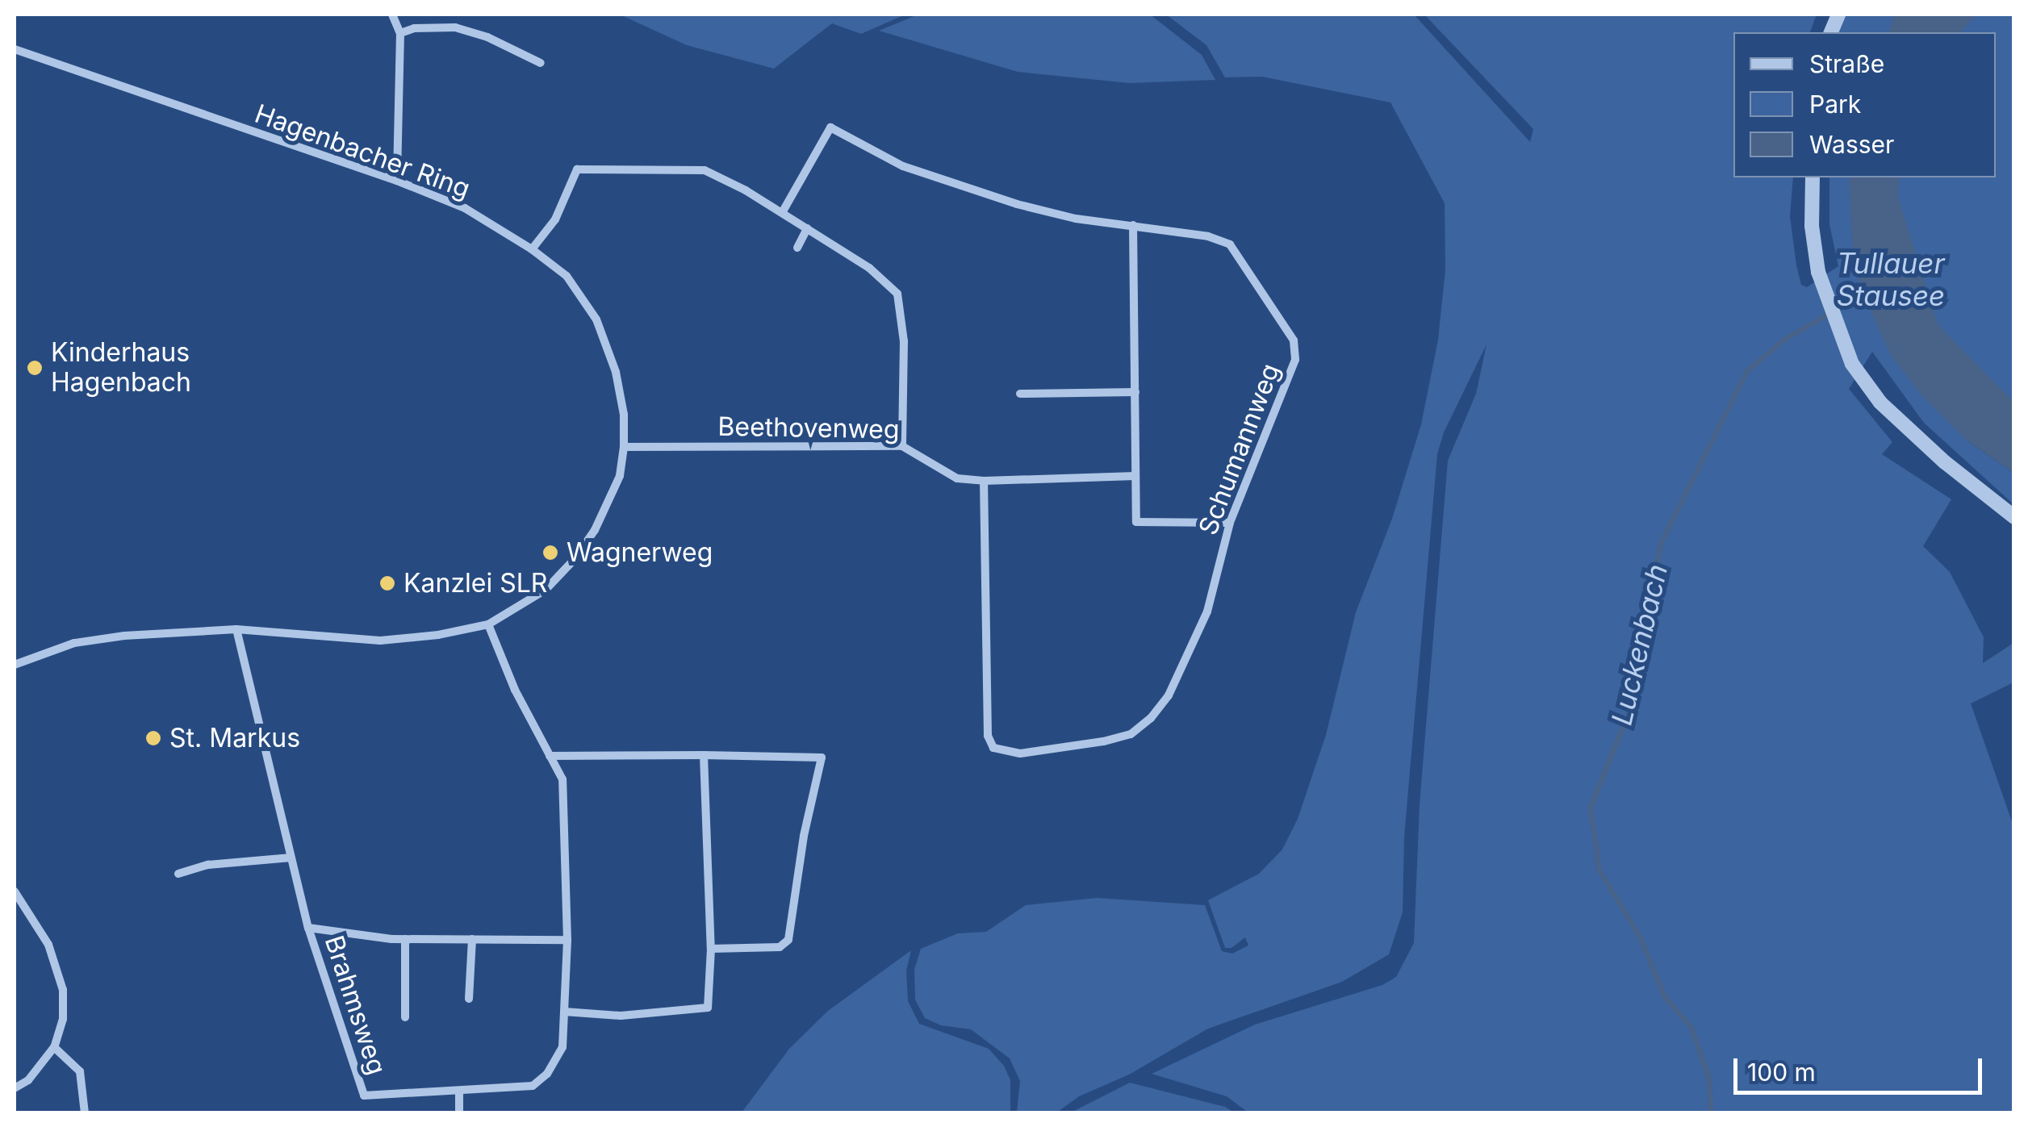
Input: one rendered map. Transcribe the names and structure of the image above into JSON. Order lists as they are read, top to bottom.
{
  "streets": {
    "street": [
      "Hagenbacher Ring",
      "Beethovenweg",
      "Schumannweg",
      "Brahmsweg"
    ]
  },
  "crossings": [
    ["Hagenbacher Ring", "Beethovenweg"],
    ["Hagenbacher Ring", "Brahmsweg"],
    ["Beethovenweg", "Schumannweg"]
  ],
  "water": ["Tullauer Stausee", "Luckenbach"],
  "places": [
    "Kinderhaus Hagenbach",
    "Wagnerweg",
    "Kanzlei SLR",
    "St. Markus"
  ],
  "legend": ["Straße", "Park", "Wasser"],
  "scale_bar": "100 m"
}
